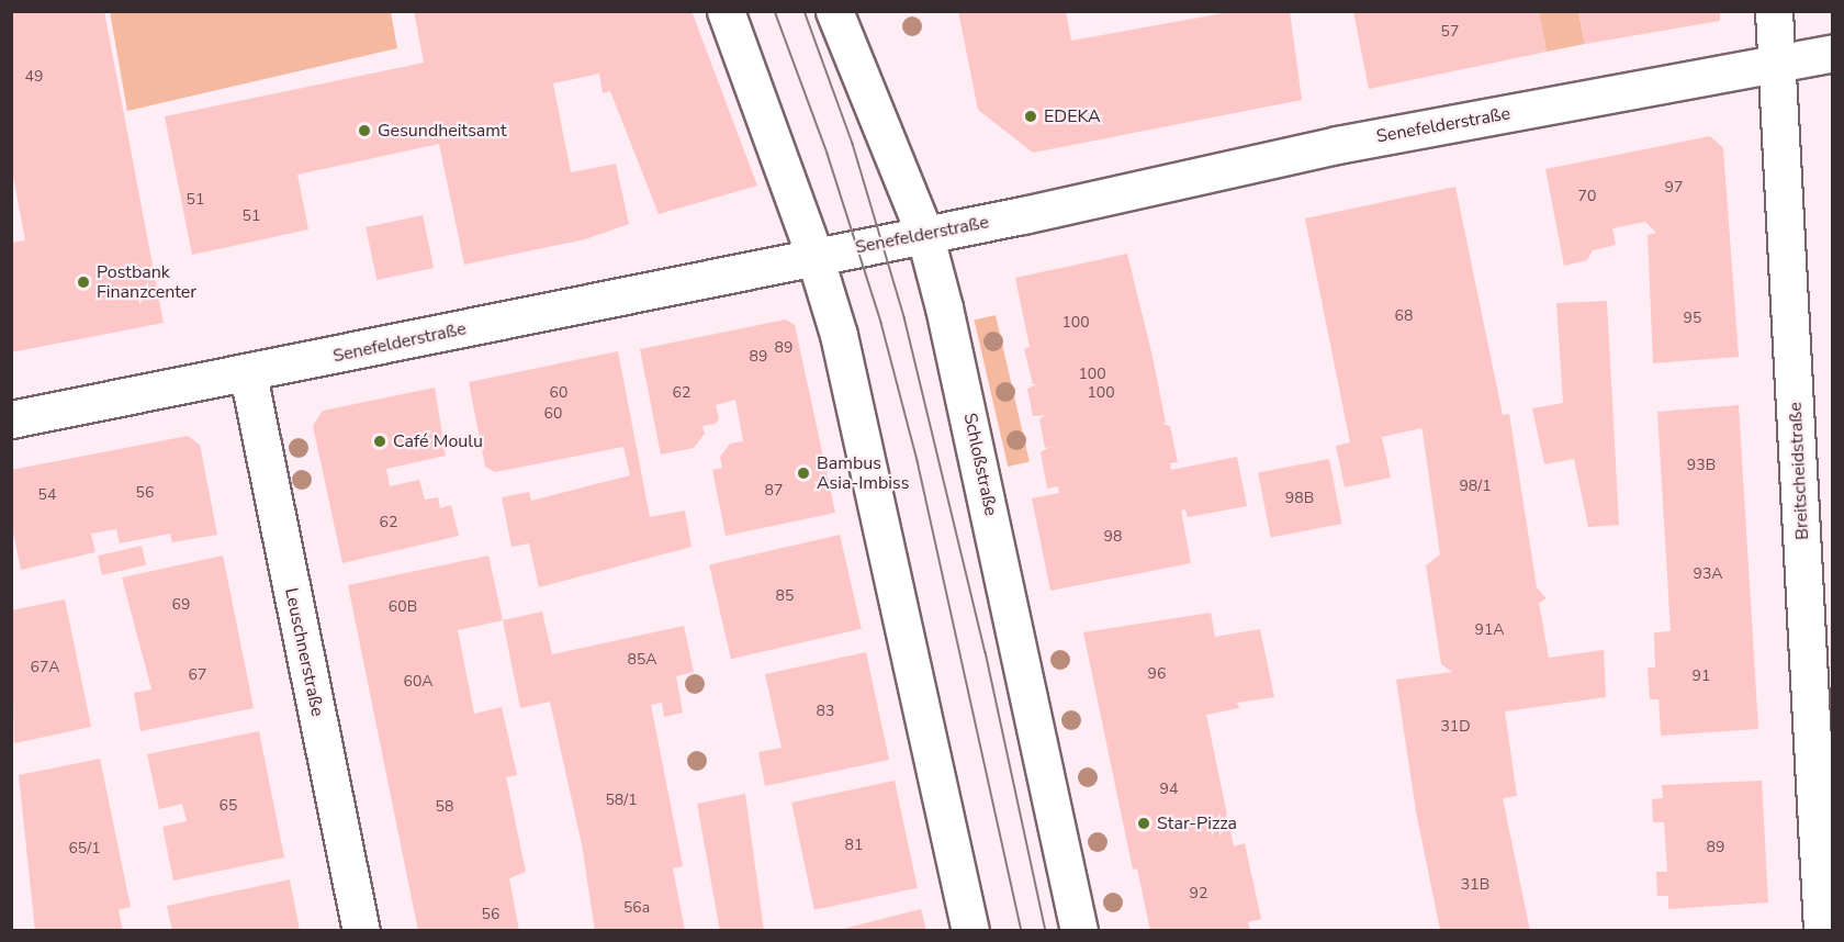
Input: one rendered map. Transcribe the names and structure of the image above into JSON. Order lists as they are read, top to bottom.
{
  "streets": {
    "street": [
      "Senefelderstraße",
      "Schloßstraße",
      "Breitscheidstraße",
      "Leuschnerstraße"
    ]
  },
  "crossings": [
    ["Senefelderstraße", "Schloßstraße"],
    ["Senefelderstraße", "Breitscheidstraße"],
    ["Senefelderstraße", "Leuschnerstraße"]
  ],
  "places": [
    "EDEKA",
    "Gesundheitsamt",
    "Postbank Finanzcenter",
    "Café Moulu",
    "Bambus Asia-Imbiss",
    "Star-Pizza"
  ],
  "house_numbers": [
    "57",
    "49",
    "97",
    "70",
    "51",
    "51",
    "68",
    "95",
    "100",
    "89",
    "89",
    "100",
    "60",
    "62",
    "100",
    "60",
    "93B",
    "98/1",
    "87",
    "56",
    "54",
    "98B",
    "62",
    "98",
    "93A",
    "85",
    "69",
    "60B",
    "91A",
    "85A",
    "67A",
    "96",
    "67",
    "91",
    "60A",
    "83",
    "31D",
    "94",
    "58/1",
    "65",
    "58",
    "81",
    "89",
    "65/1",
    "31B",
    "92",
    "56a",
    "56"
  ]
}
